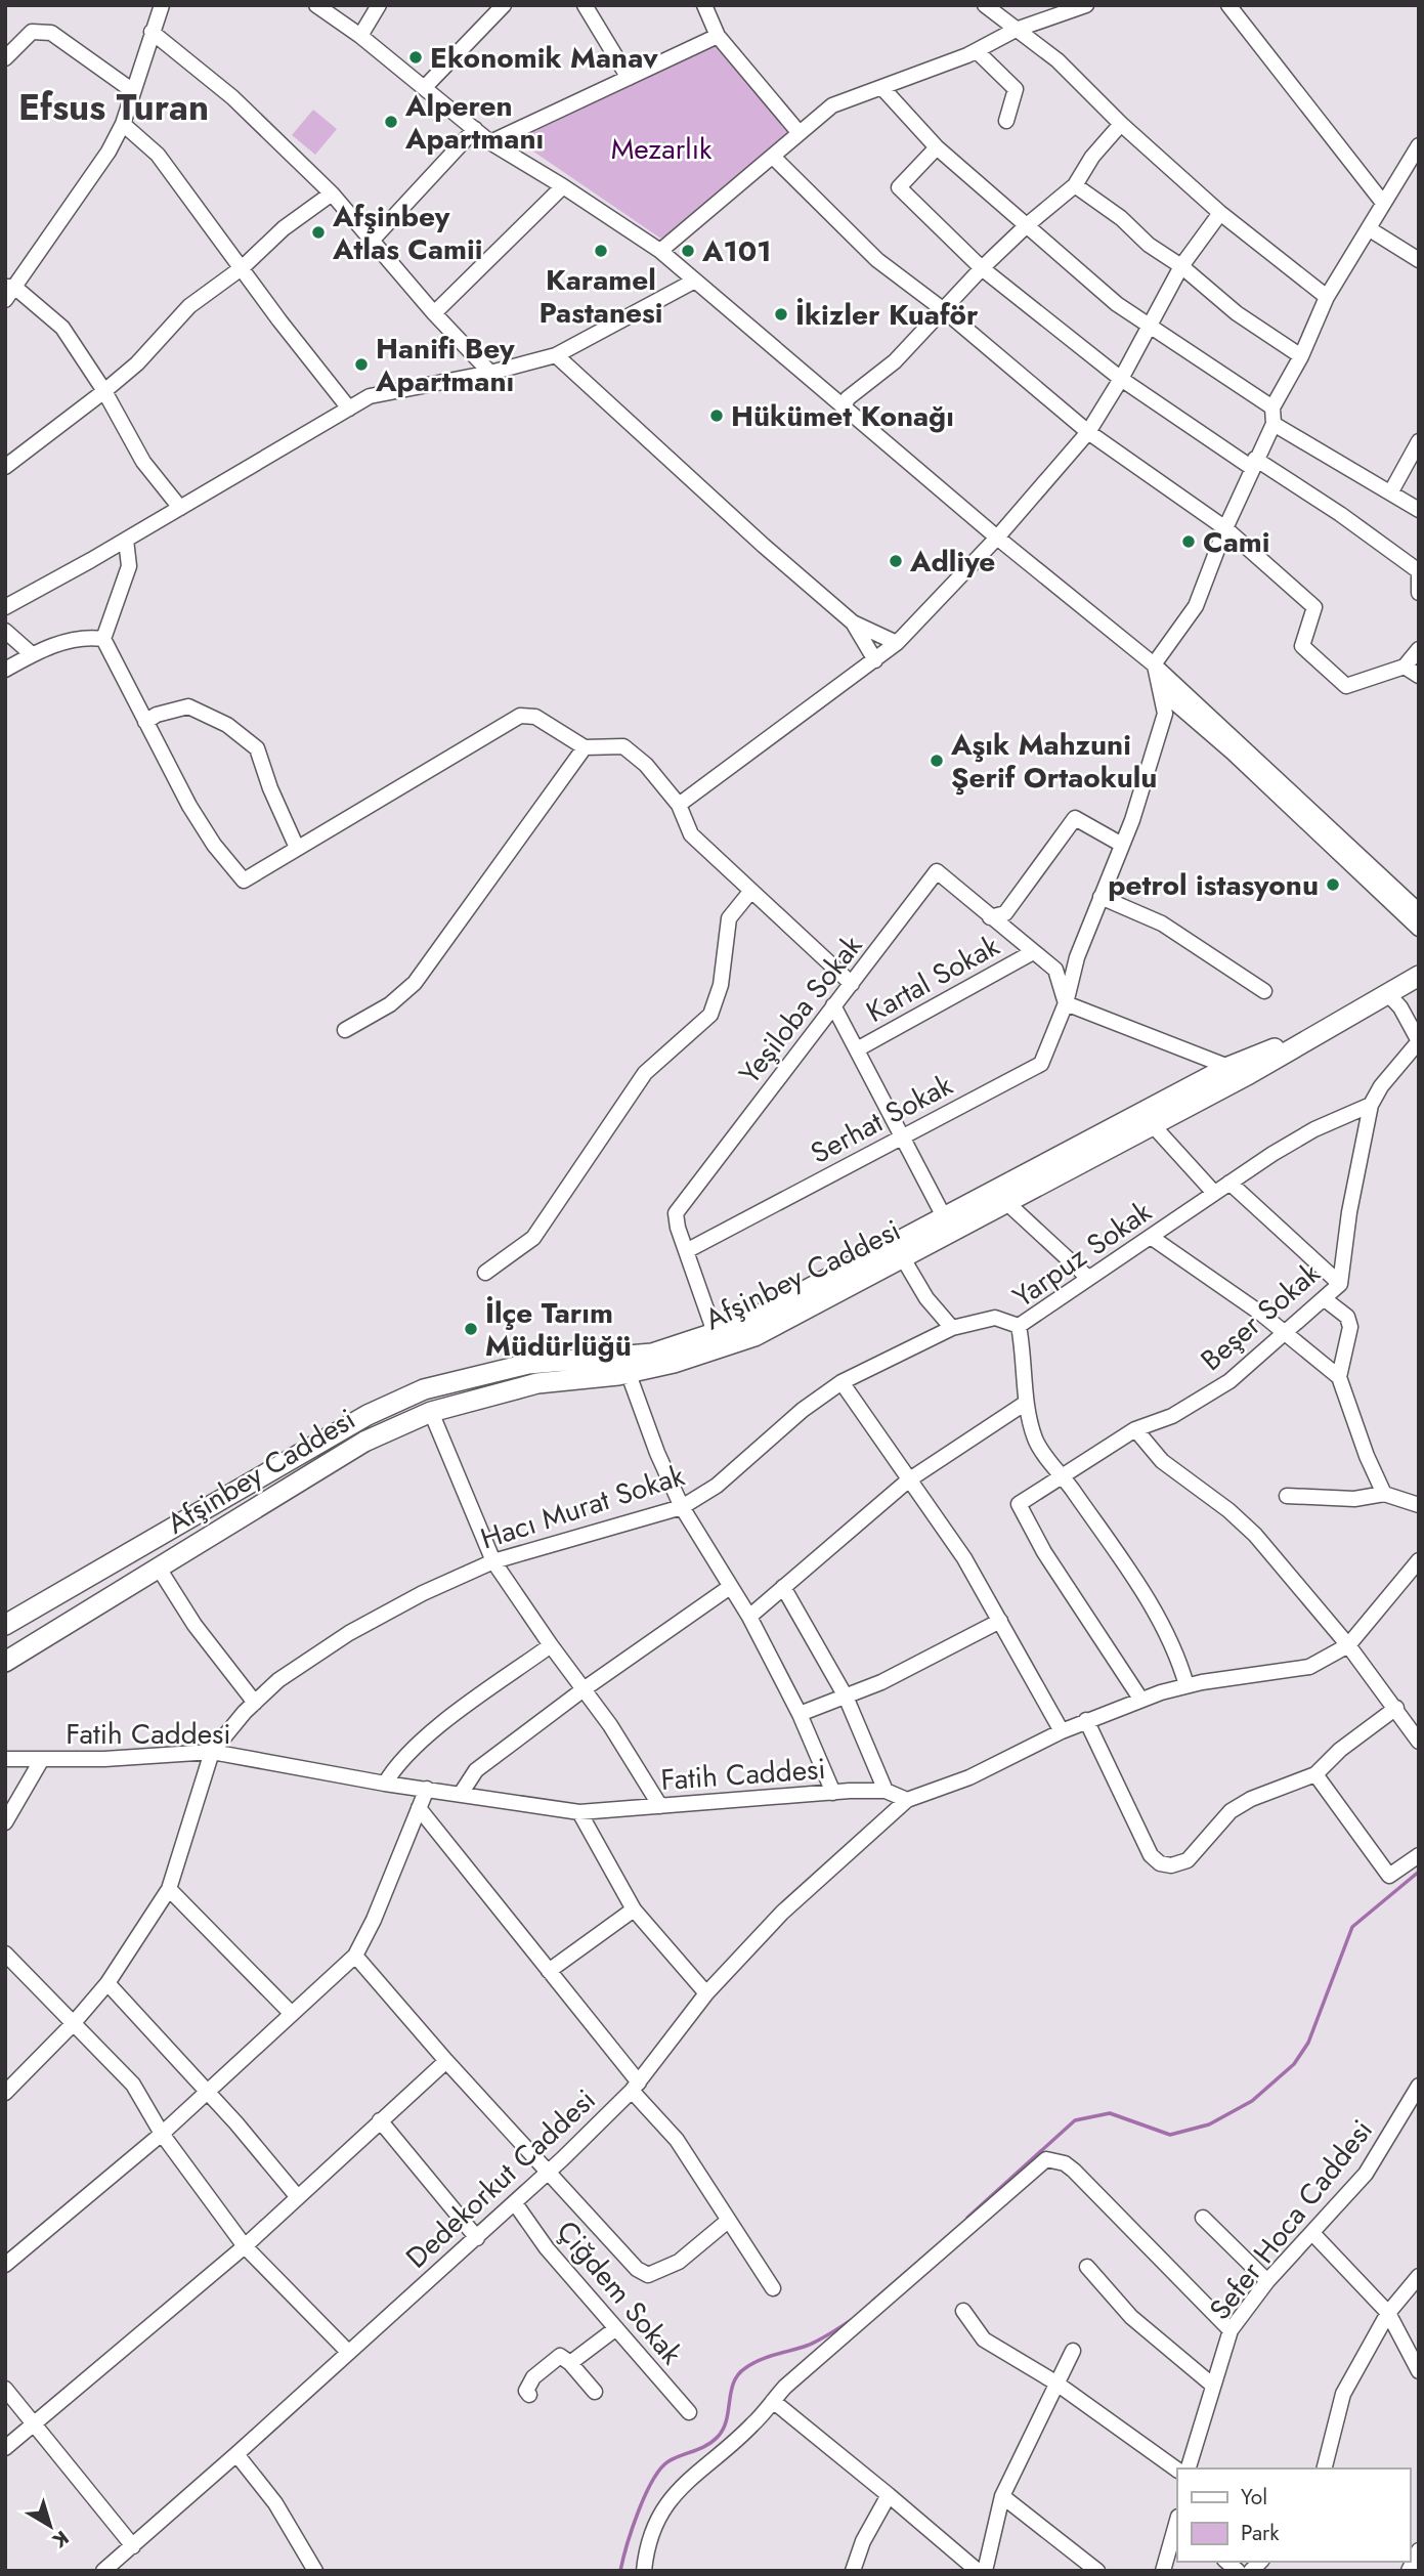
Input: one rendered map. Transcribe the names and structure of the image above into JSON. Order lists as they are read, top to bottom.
{
  "streets": {
    "main road": ["Afşinbey Caddesi"],
    "street": [
      "Kartal Sokak",
      "Yeşiloba Sokak",
      "Serhat Sokak",
      "Yarpuz Sokak",
      "Beşer Sokak",
      "Hacı Murat Sokak",
      "Fatih Caddesi",
      "Dedekorkut Caddesi",
      "Sefer Hoca Caddesi",
      "Çiğdem Sokak"
    ]
  },
  "crossings": [
    ["Kartal Sokak", "Yeşiloba Sokak"],
    ["Yeşiloba Sokak", "Serhat Sokak"],
    ["Yeşiloba Sokak", "Afşinbey Caddesi"],
    ["Yarpuz Sokak", "Beşer Sokak"],
    ["Yarpuz Sokak", "Hacı Murat Sokak"],
    ["Afşinbey Caddesi", "Beşer Sokak"],
    ["Hacı Murat Sokak", "Fatih Caddesi"],
    ["Fatih Caddesi", "Dedekorkut Caddesi"],
    ["Dedekorkut Caddesi", "Çiğdem Sokak"]
  ],
  "districts": ["Efsus Turan"],
  "parks": ["Mezarlık"],
  "places": [
    "Ekonomik Manav",
    "Alperen Apartmanı",
    "Afşinbey Atlas Camii",
    "Karamel Pastanesi",
    "A101",
    "İkizler Kuaför",
    "Hanifi Bey Apartmanı",
    "Hükümet Konağı",
    "Cami",
    "Adliye",
    "Aşık Mahzuni Şerif Ortaokulu",
    "petrol istasyonu",
    "İlçe Tarım Müdürlüğü"
  ],
  "legend": ["Yol", "Park"],
  "north": "bottom right"
}
